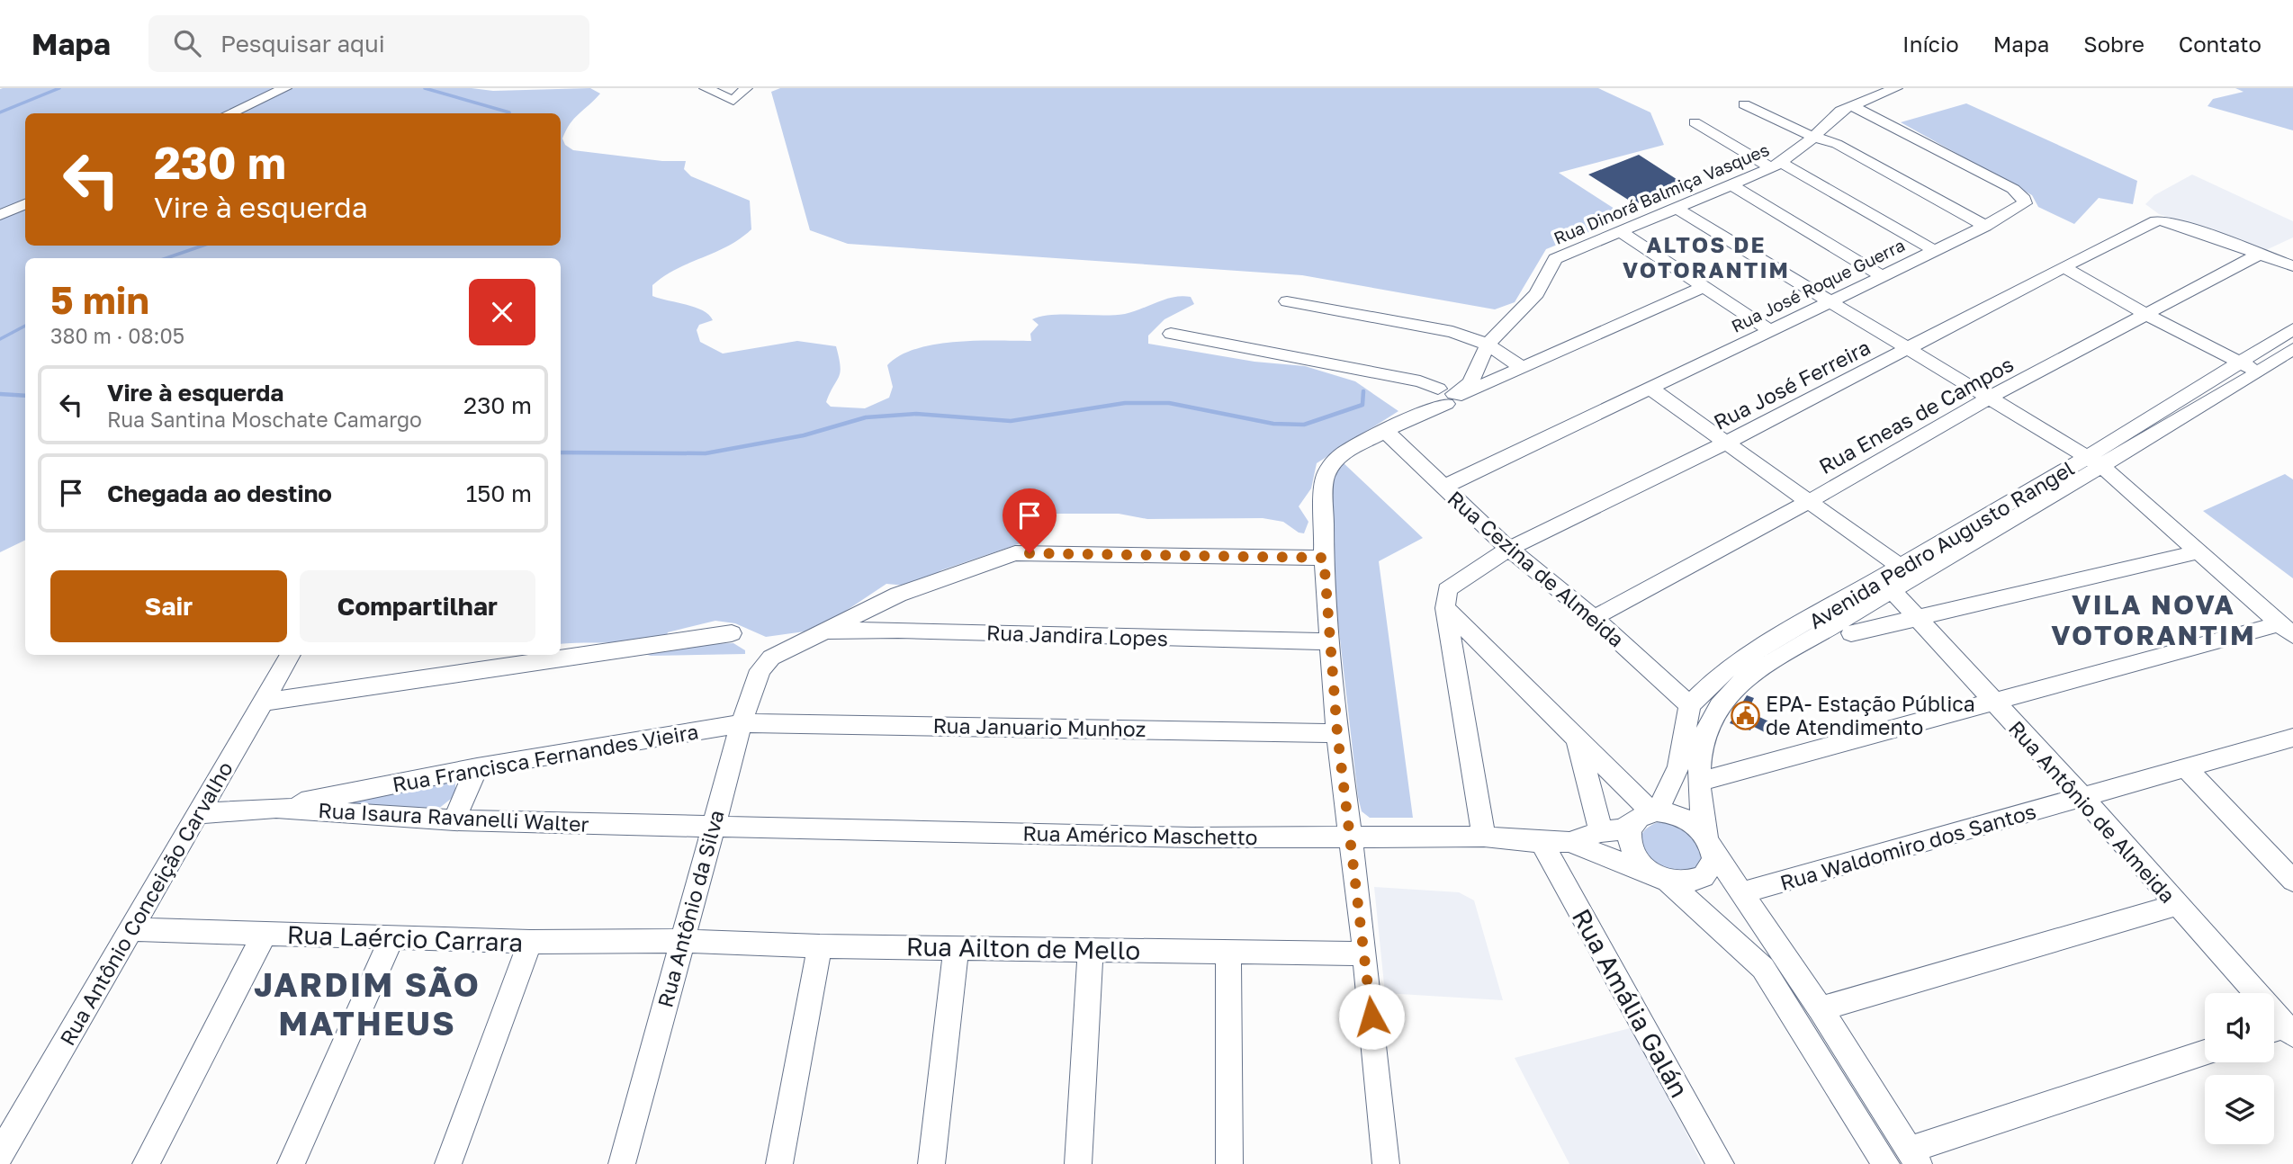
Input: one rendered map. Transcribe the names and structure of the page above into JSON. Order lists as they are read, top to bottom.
{
  "streets": {
    "street": [
      "Rua Dinorá Balmiça Vasques",
      "Rua José Roque Guerra",
      "Rua José Ferreira",
      "Rua Eneas de Campos",
      "Avenida Pedro Augusto Rangel",
      "Rua Cezina de Almeida",
      "Rua Jandira Lopes",
      "Rua Januario Munhoz",
      "Rua Francisca Fernandes Vieira",
      "Rua Antônio de Almeida",
      "Rua Isaura Ravanelli Walter",
      "Rua Américo Maschetto",
      "Rua Waldomiro dos Santos",
      "Rua Antônio Conceição Carvalho",
      "Rua Antônio da Silva",
      "Rua Laércio Carrara",
      "Rua Ailton de Mello",
      "Rua Amália Galán"
    ]
  },
  "crossings": [
    ["Rua Dinorá Balmiça Vasques", "Rua José Roque Guerra"],
    ["Rua José Roque Guerra", "Rua Cezina de Almeida"],
    ["Rua José Ferreira", "Rua Eneas de Campos"],
    ["Rua José Ferreira", "Rua Cezina de Almeida"],
    ["Rua Eneas de Campos", "Rua Cezina de Almeida"],
    ["Avenida Pedro Augusto Rangel", "Rua Cezina de Almeida"],
    ["Avenida Pedro Augusto Rangel", "Rua Antônio de Almeida"],
    ["Avenida Pedro Augusto Rangel", "Rua Américo Maschetto"],
    ["Avenida Pedro Augusto Rangel", "Rua Waldomiro dos Santos"],
    ["Rua Jandira Lopes", "Rua Antônio da Silva"],
    ["Rua Januario Munhoz", "Rua Francisca Fernandes Vieira"],
    ["Rua Januario Munhoz", "Rua Antônio da Silva"],
    ["Rua Francisca Fernandes Vieira", "Rua Isaura Ravanelli Walter"],
    ["Rua Francisca Fernandes Vieira", "Rua Antônio da Silva"],
    ["Rua Antônio de Almeida", "Rua Waldomiro dos Santos"],
    ["Rua Isaura Ravanelli Walter", "Rua Américo Maschetto"],
    ["Rua Isaura Ravanelli Walter", "Rua Antônio Conceição Carvalho"],
    ["Rua Isaura Ravanelli Walter", "Rua Antônio da Silva"],
    ["Rua Américo Maschetto", "Rua Antônio da Silva"],
    ["Rua Américo Maschetto", "Rua Amália Galán"],
    ["Rua Antônio Conceição Carvalho", "Rua Laércio Carrara"],
    ["Rua Antônio da Silva", "Rua Laércio Carrara"],
    ["Rua Antônio da Silva", "Rua Ailton de Mello"],
    ["Rua Laércio Carrara", "Rua Ailton de Mello"]
  ],
  "districts": ["ALTOS DE VOTORANTIM", "VILA NOVA VOTORANTIM", "JARDIM SÃO MATHEUS"],
  "places": {
    "public building": ["EPA- Estação Pública de Atendimento"]
  },
  "page": {
    "header": "Mapa",
    "search": "Pesquisar aqui",
    "nav": [
      "Início",
      "Mapa",
      "Sobre",
      "Contato"
    ],
    "turn": ["230 m", "Vire à esquerda"],
    "heading": ["5 min", "380 m · 08:05"],
    "list": [
      {
        "name": "Vire à esquerda",
        "note": "Rua Santina Moschate Camargo",
        "value": "230 m"
      },
      {
        "name": "Chegada ao destino",
        "value": "150 m"
      }
    ],
    "buttons": ["Sair", "Compartilhar"]
  }
}
